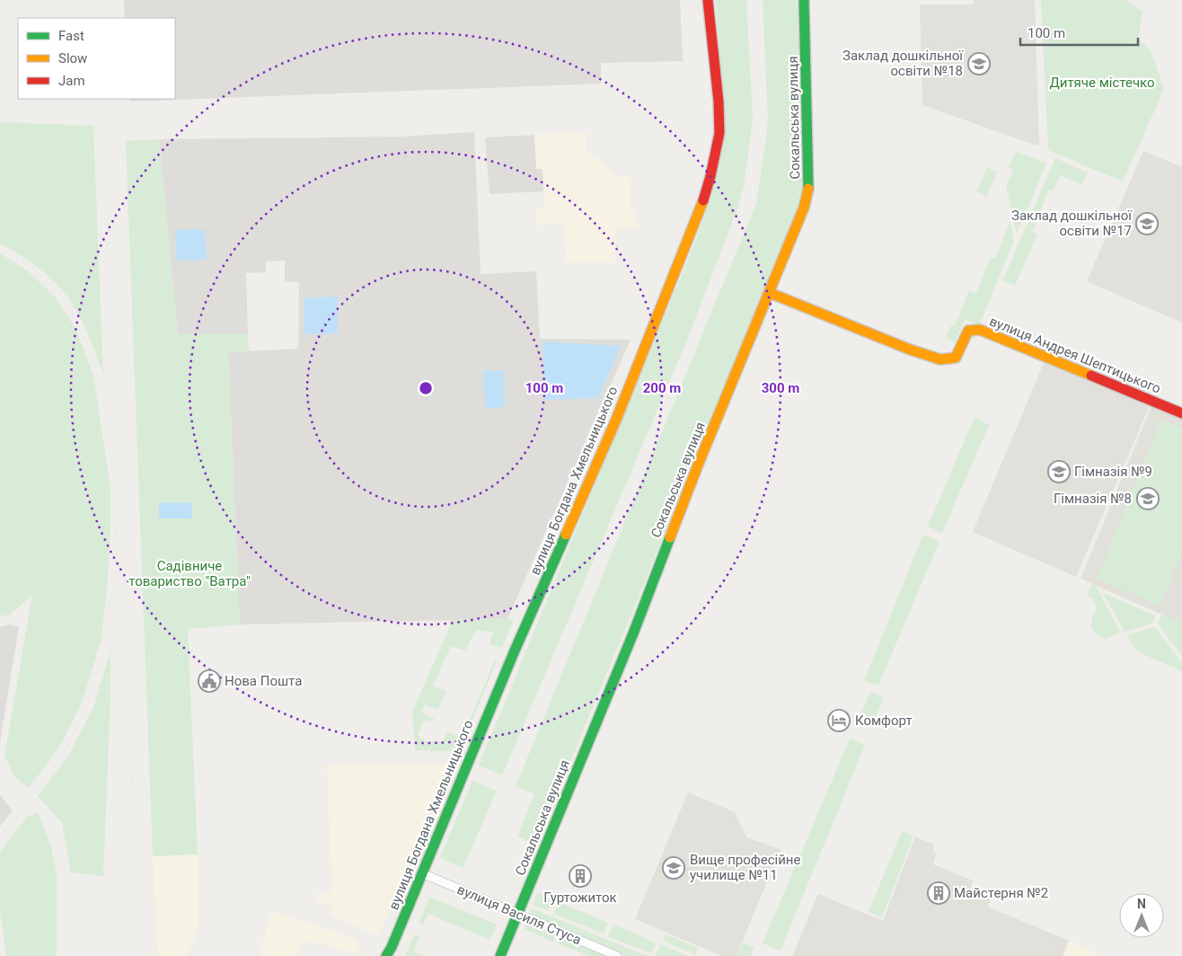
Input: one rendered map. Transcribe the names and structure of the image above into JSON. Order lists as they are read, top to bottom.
{
  "streets": {
    "street": [
      "Сокальська вулиця",
      "вулиця Андрея Шептицького",
      "вулиця Богдана Хмельницького",
      "вулиця Василя Стуса"
    ]
  },
  "crossings": [
    ["Сокальська вулиця", "вулиця Андрея Шептицького"],
    ["Сокальська вулиця", "вулиця Василя Стуса"],
    ["вулиця Богдана Хмельницького", "вулиця Василя Стуса"]
  ],
  "parks": ["Дитяче містечко", "Садівниче товариство \"Ватра\""],
  "places": {
    "school or university": [
      "Заклад дошкільної освіти №18",
      "Заклад дошкільної освіти №17",
      "Гімназія №9",
      "Гімназія №8",
      "Вище професійне училище №11"
    ],
    "public building": ["Нова Пошта"],
    "hotel": ["Комфорт"],
    "building": ["Гуртожиток", "Майстерня №2"]
  },
  "legend": ["Fast", "Slow", "Jam"],
  "scale_bar": "100 m",
  "north": "top",
  "rings": ["100 m", "200 m", "300 m"]
}
